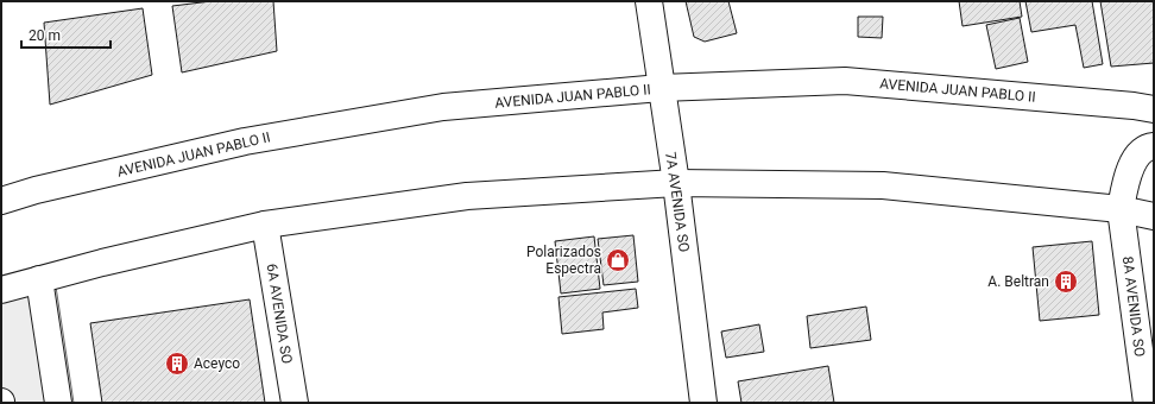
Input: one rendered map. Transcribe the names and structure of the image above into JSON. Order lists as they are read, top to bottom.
{
  "streets": {
    "main road": [
      "AVENIDA JUAN PABLO II",
      "7A AVENIDA SO",
      "8A AVENIDA SO",
      "6A AVENIDA SO"
    ]
  },
  "crossings": [
    ["AVENIDA JUAN PABLO II", "7A AVENIDA SO"]
  ],
  "places": {
    "shop": ["Polarizados Espectra"],
    "building": ["A. Beltran", "Aceyco"]
  },
  "scale_bar": "20 m"
}
